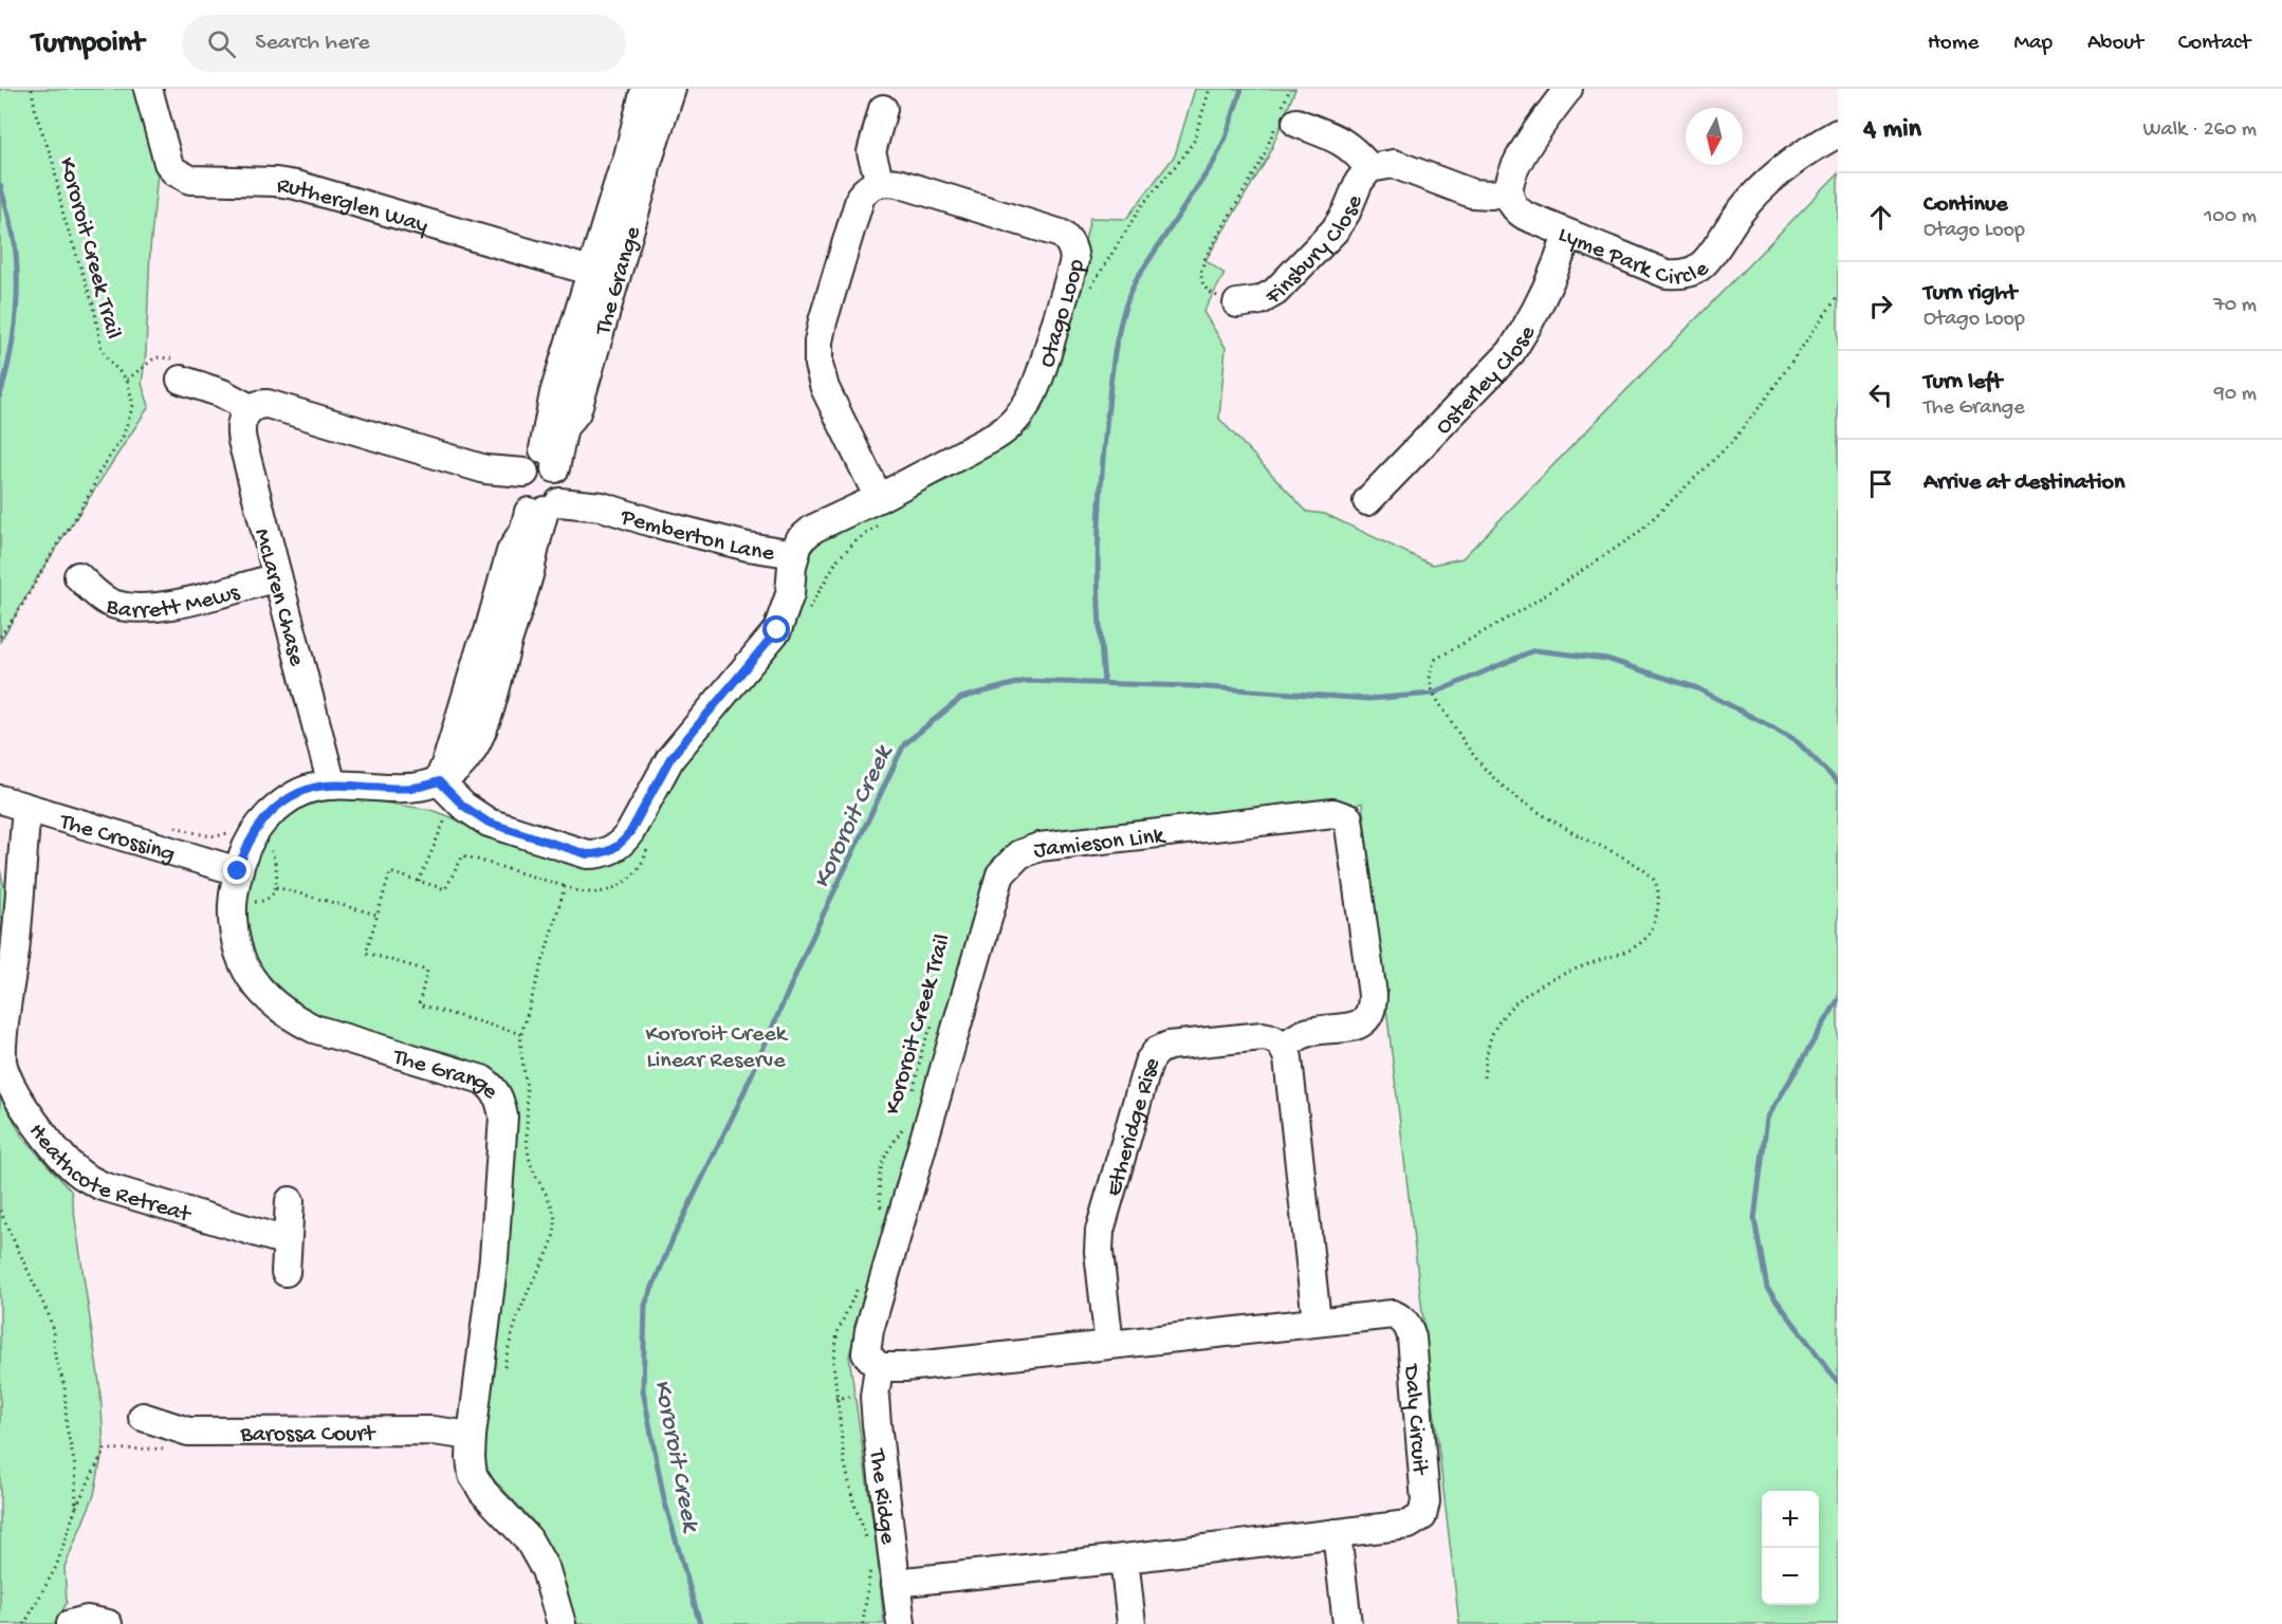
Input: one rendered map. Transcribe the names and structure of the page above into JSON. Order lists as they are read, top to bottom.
{
  "streets": {
    "street": [
      "Rutherglen Way",
      "Lyme Park Circle",
      "Finsbury Close",
      "The Grange",
      "Otago Loop",
      "Osterley Close",
      "Pemberton Lane",
      "Barrett Mews",
      "McLaren Chase",
      "The Crossing",
      "Jamieson Link",
      "Etheridge Rise",
      "Heathcote Retreat",
      "Daly Circuit",
      "Barossa Court",
      "The Ridge"
    ],
    "path": ["Kororoit Creek Trail"]
  },
  "crossings": [
    ["Rutherglen Way", "The Grange"],
    ["Lyme Park Circle", "Finsbury Close"],
    ["Lyme Park Circle", "Osterley Close"],
    ["The Grange", "Otago Loop"],
    ["The Grange", "Pemberton Lane"],
    ["The Grange", "McLaren Chase"],
    ["The Grange", "The Crossing"],
    ["The Grange", "Barossa Court"],
    ["Otago Loop", "Pemberton Lane"],
    ["Barrett Mews", "McLaren Chase"],
    ["The Crossing", "Heathcote Retreat"],
    ["Jamieson Link", "Etheridge Rise"],
    ["Jamieson Link", "Daly Circuit"],
    ["Jamieson Link", "The Ridge"],
    ["Etheridge Rise", "Daly Circuit"],
    ["Daly Circuit", "The Ridge"]
  ],
  "water": ["Kororoit Creek"],
  "parks": ["Kororoit Creek Linear Reserve"],
  "north": "bottom",
  "page": {
    "header": "Turnpoint",
    "search": "Search here",
    "nav": [
      "Home",
      "Map",
      "About",
      "Contact"
    ],
    "heading": ["4 min", "Walk · 260 m"],
    "list": [
      ["Continue", "Otago Loop", "100 m"],
      ["Turn right", "Otago Loop", "70 m"],
      ["Turn left", "The Grange", "90 m"],
      "Arrive at destination"
    ],
    "map_buttons": ["+", "−"]
  }
}
